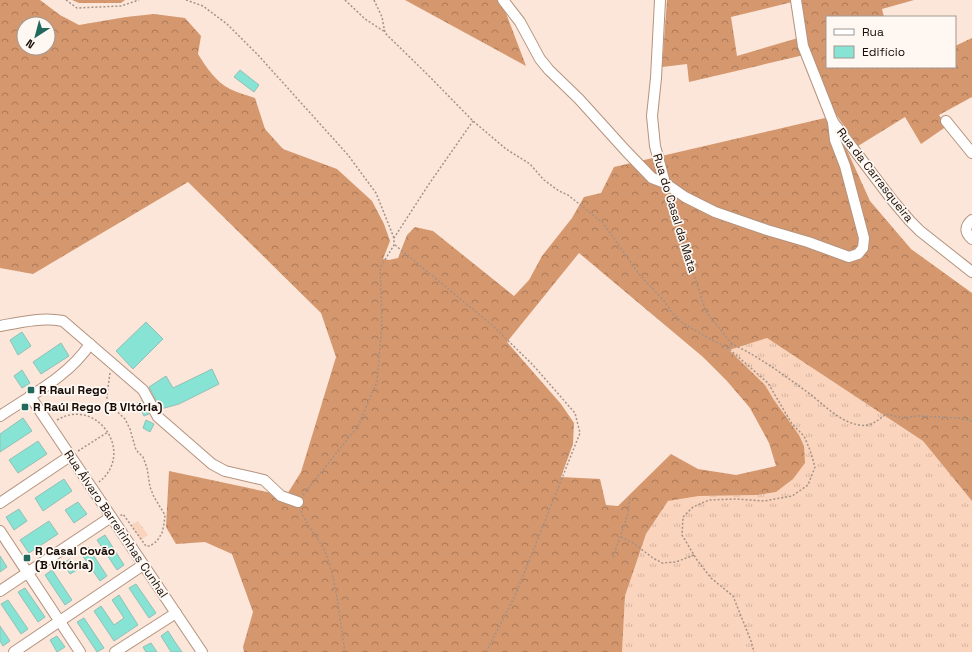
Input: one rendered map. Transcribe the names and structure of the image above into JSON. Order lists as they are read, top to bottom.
{
  "streets": {
    "street": ["Rua da Carrasqueira", "Rua do Casal da Mata", "Rua Álvaro Barreirinhas Cunhal"]
  },
  "places": {
    "transit": ["R Raul Rego", "R Raúl Rego (B Vitória)", "R Casal Covão (B Vitória)"]
  },
  "legend": ["Rua", "Edifício"],
  "north": "bottom left"
}
